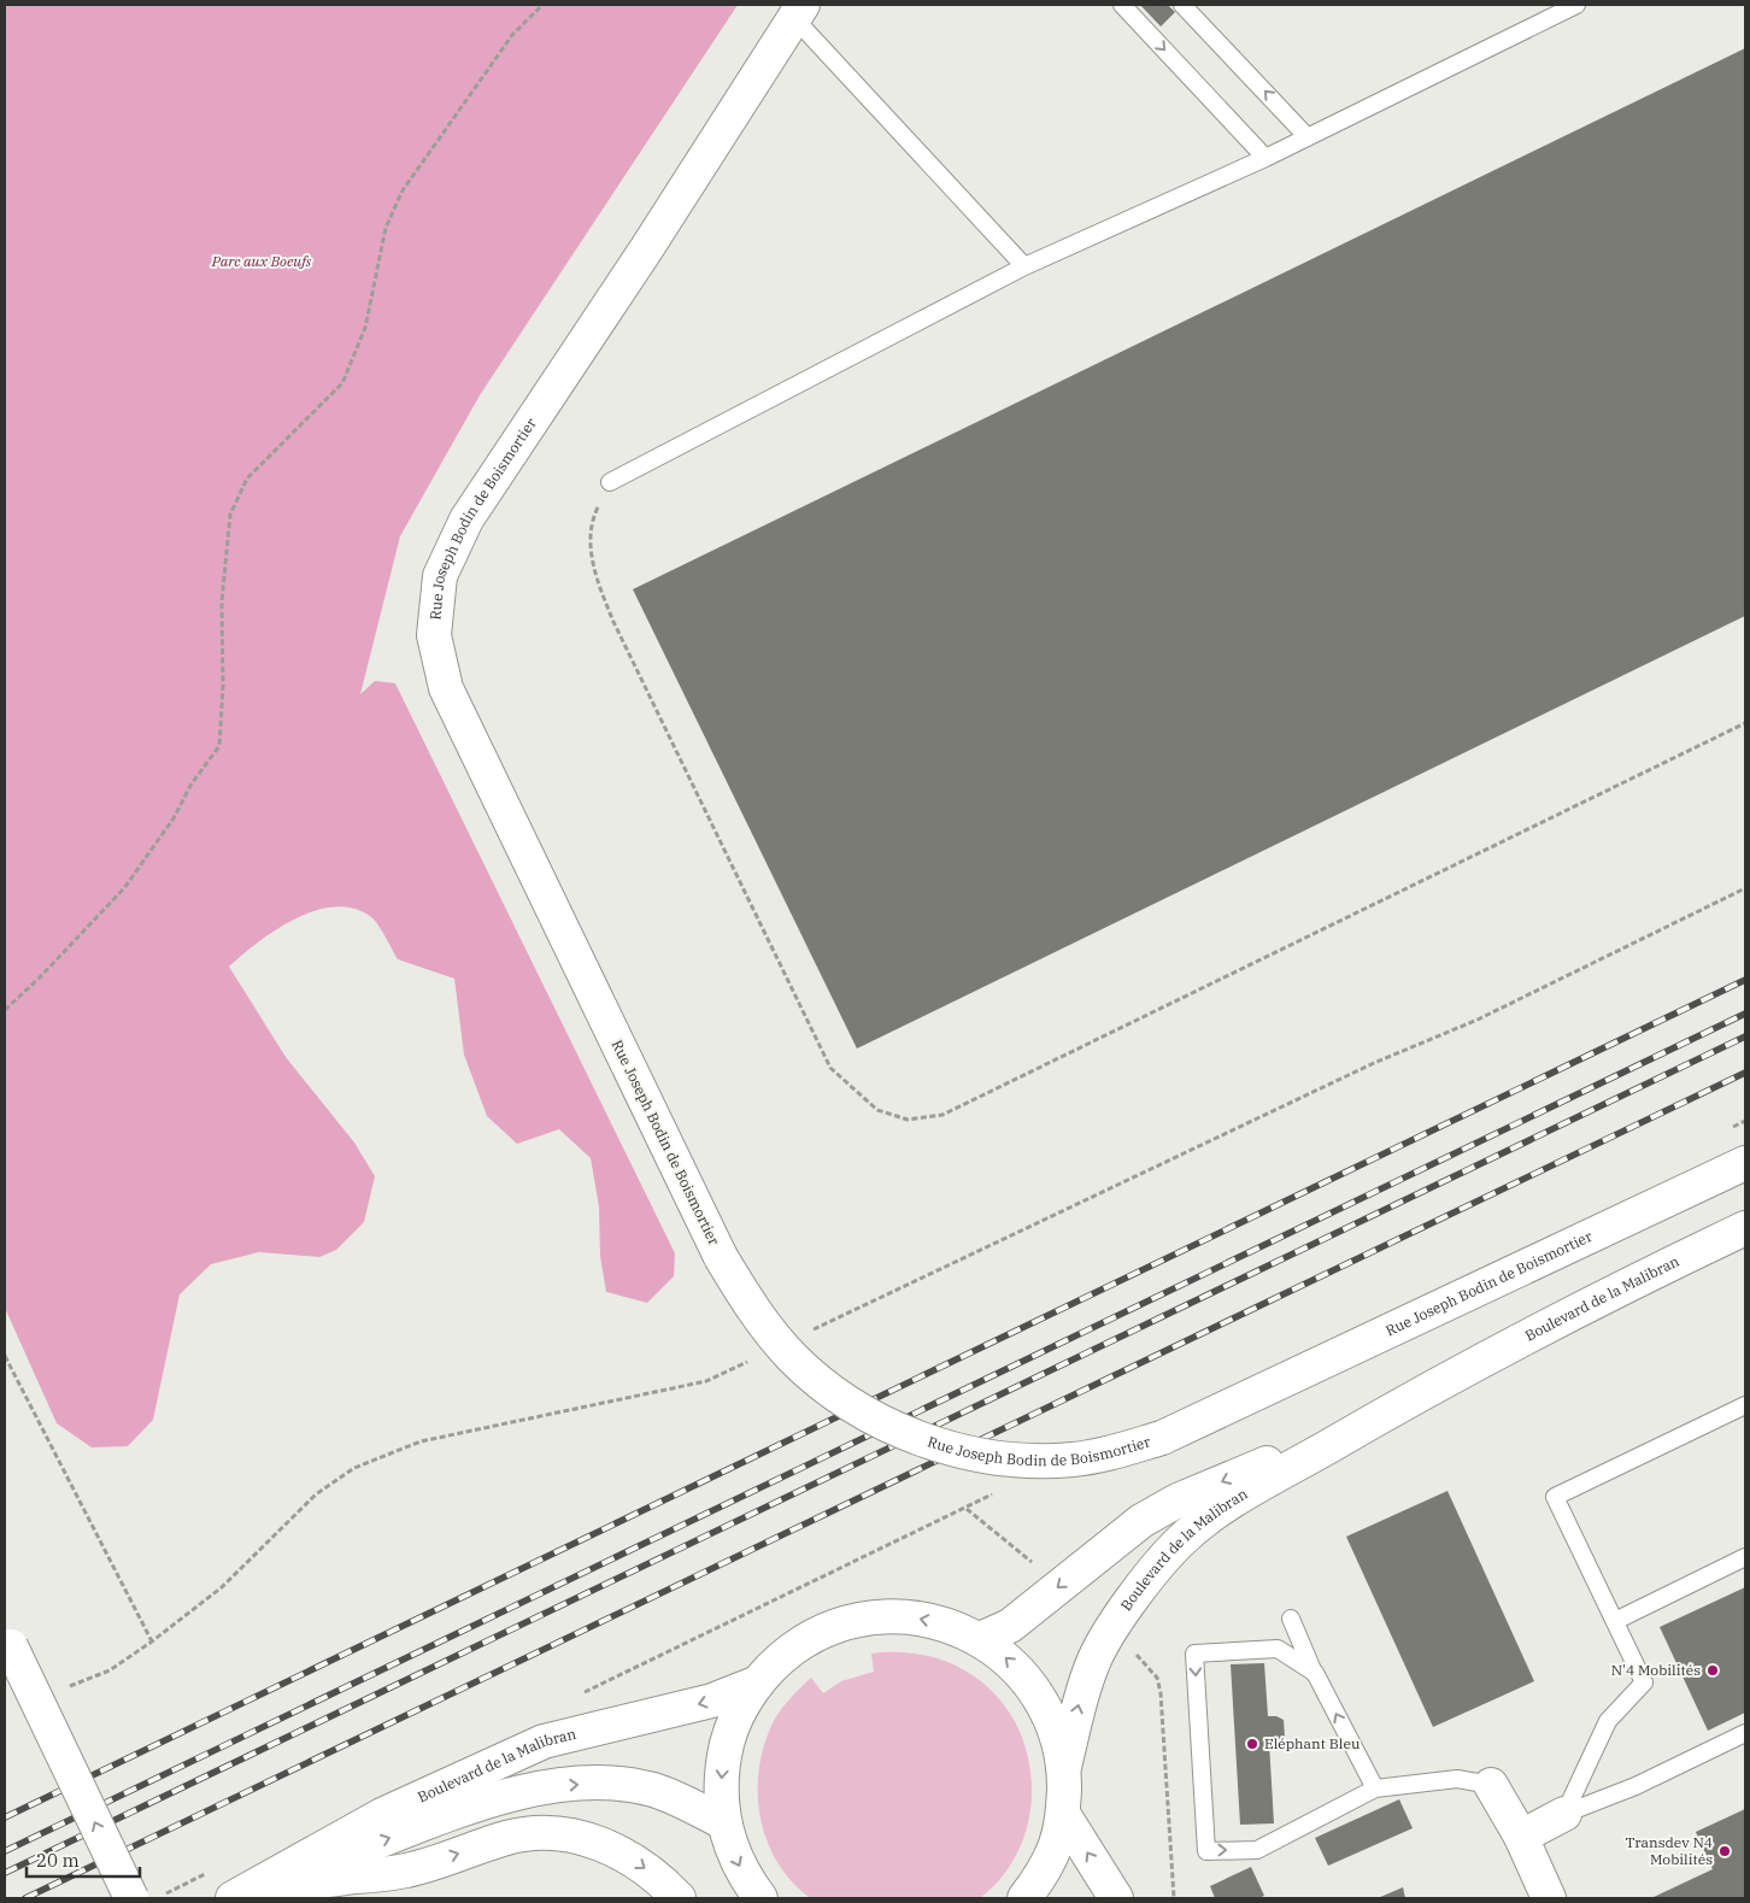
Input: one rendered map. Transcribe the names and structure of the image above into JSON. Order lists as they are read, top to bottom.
{
  "streets": {
    "main road": ["Rue Joseph Bodin de Boismortier", "Boulevard de la Malibran"]
  },
  "parks": ["Parc aux Boeufs"],
  "places": ["N'4 Mobilités", "Eléphant Bleu", "Transdev N4 Mobilités"],
  "scale_bar": "20 m"
}
